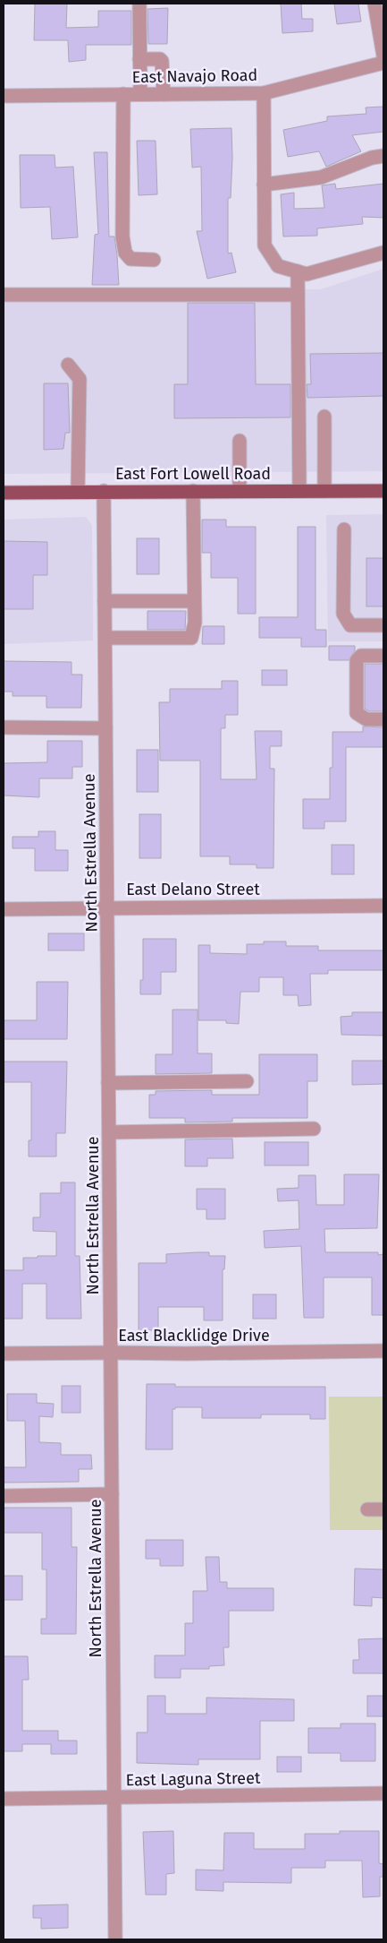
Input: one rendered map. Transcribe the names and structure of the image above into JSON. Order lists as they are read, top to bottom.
{
  "streets": {
    "main road": ["East Fort Lowell Road"],
    "street": [
      "East Navajo Road",
      "North Estrella Avenue",
      "East Delano Street",
      "East Blacklidge Drive",
      "East Laguna Street"
    ]
  },
  "crossings": [
    ["East Fort Lowell Road", "North Estrella Avenue"],
    ["North Estrella Avenue", "East Delano Street"],
    ["North Estrella Avenue", "East Blacklidge Drive"],
    ["North Estrella Avenue", "East Laguna Street"]
  ]
}
